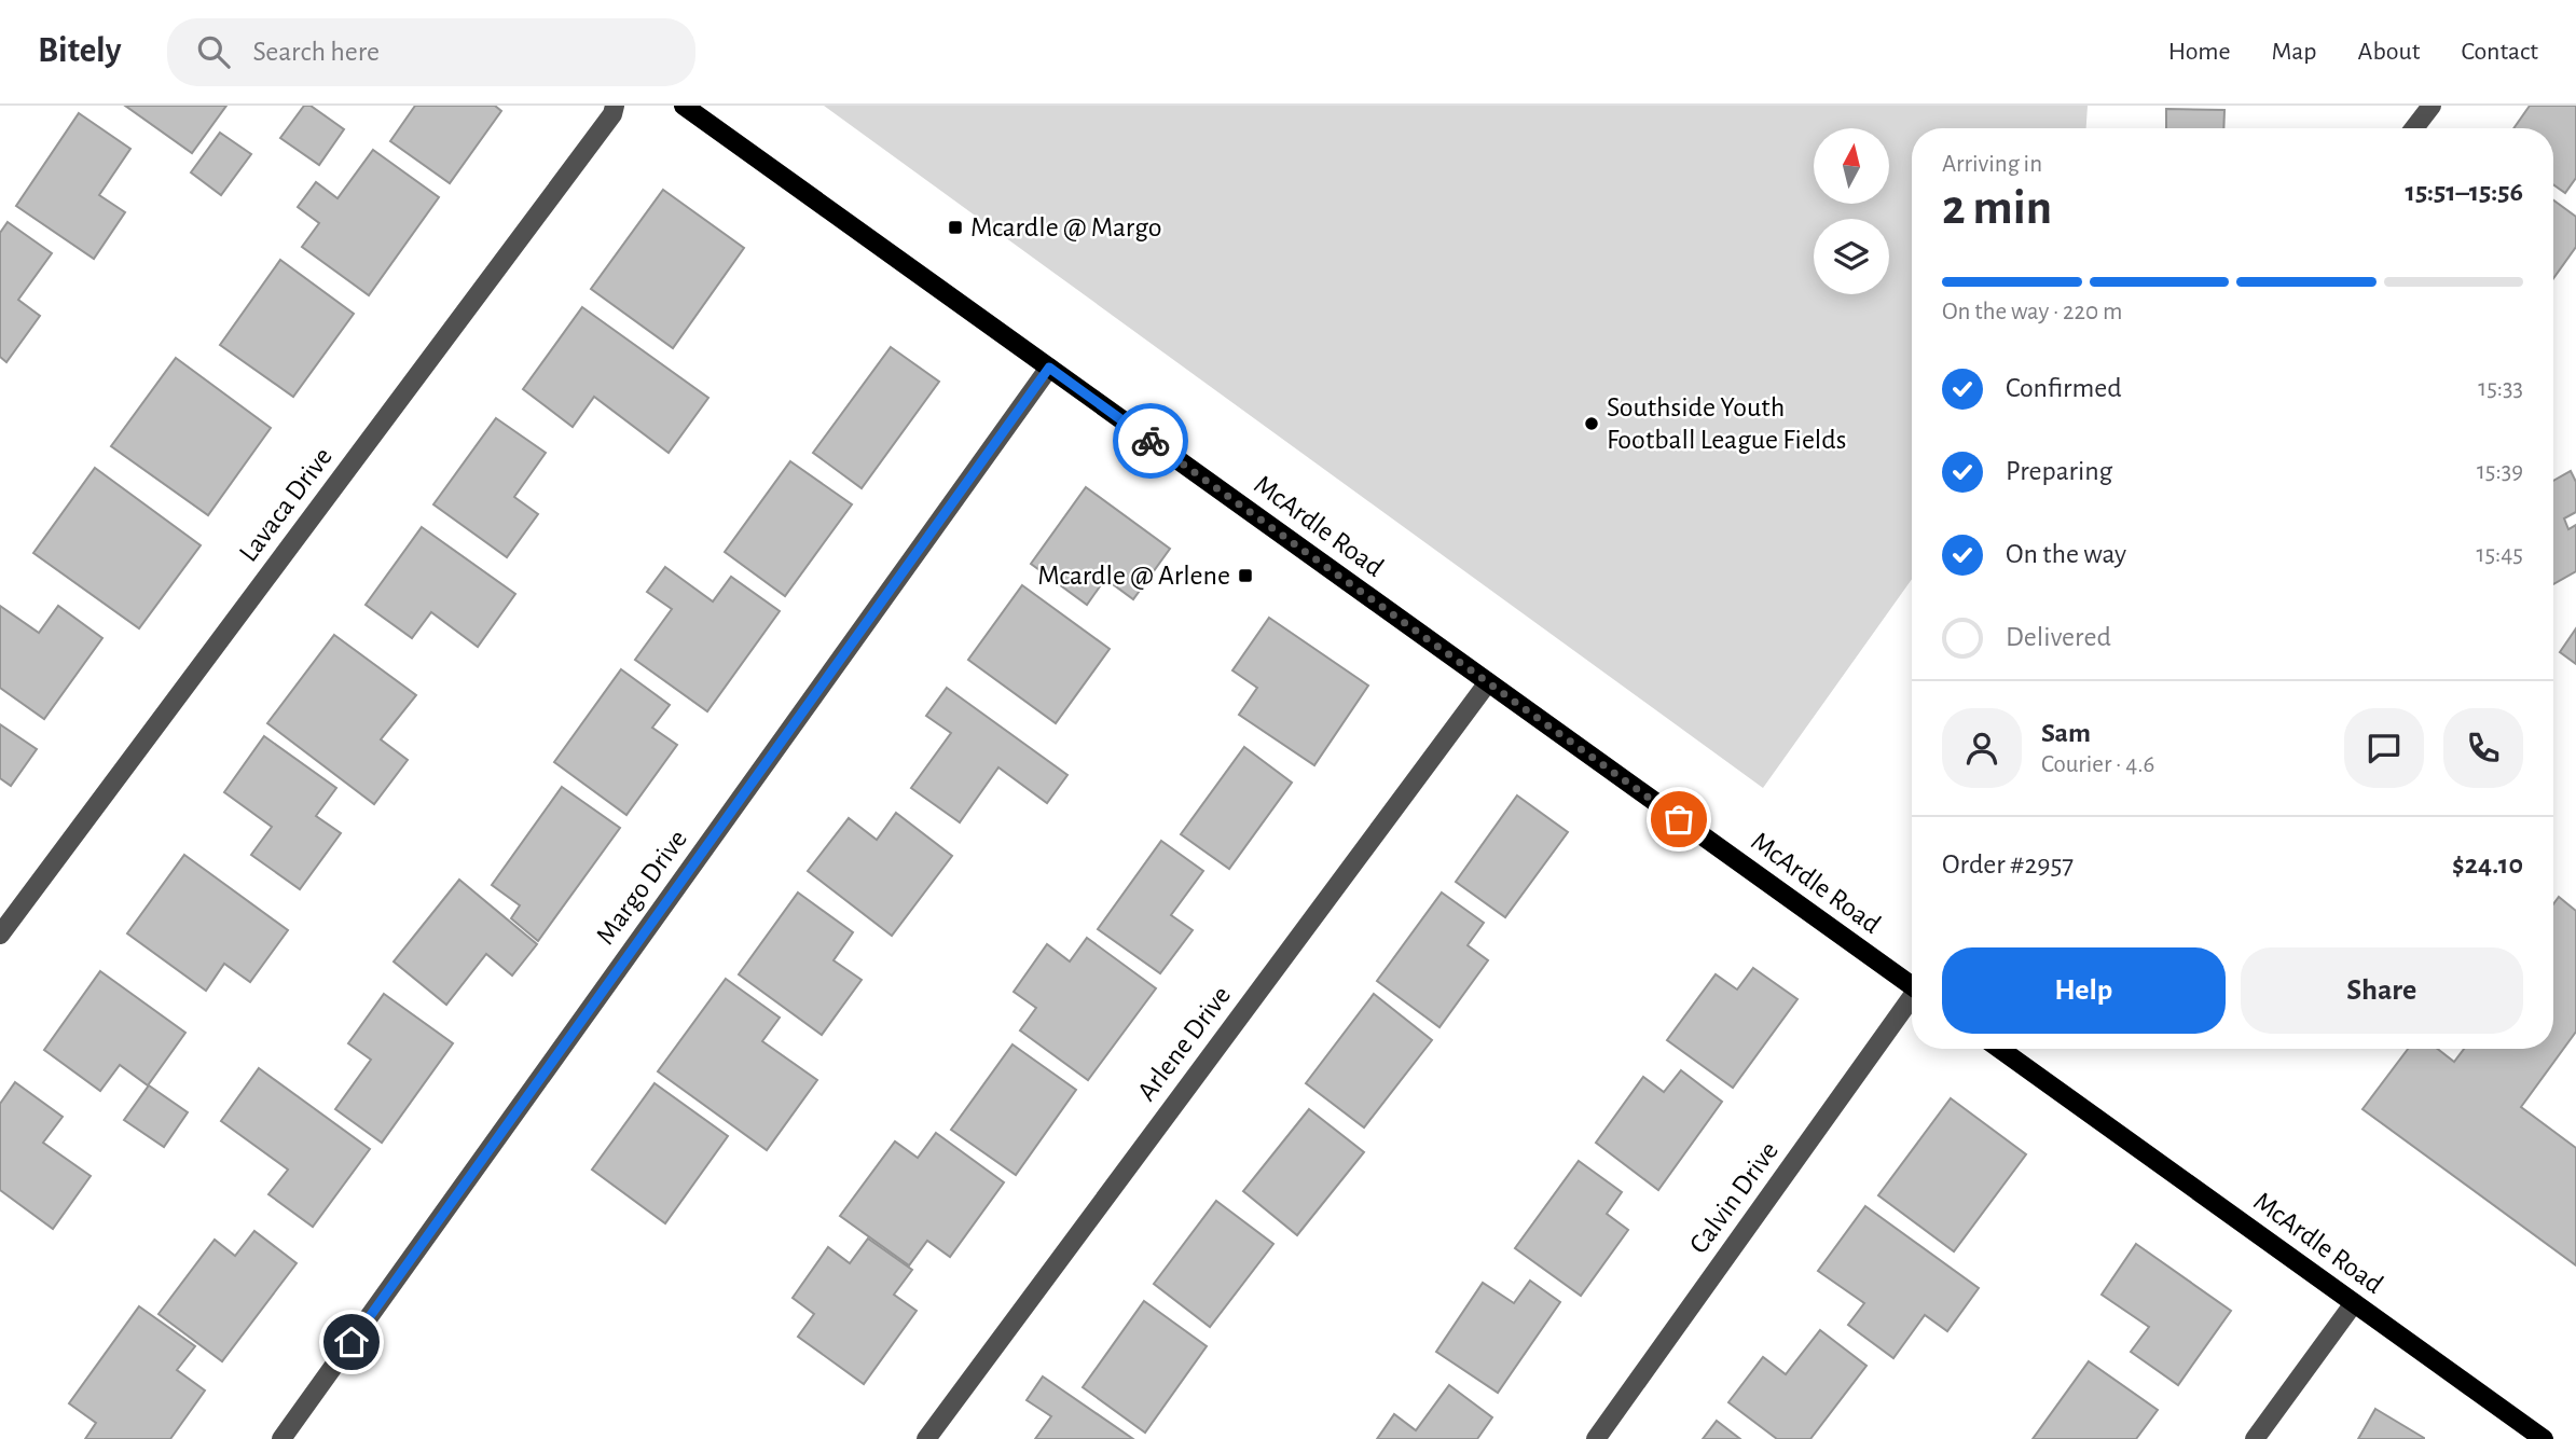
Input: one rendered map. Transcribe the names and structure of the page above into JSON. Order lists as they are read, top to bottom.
{
  "streets": {
    "main road": ["McArdle Road"],
    "street": [
      "Lavaca Drive",
      "Margo Drive",
      "Arlene Drive",
      "Calvin Drive"
    ]
  },
  "crossings": [
    ["McArdle Road", "Margo Drive"],
    ["McArdle Road", "Arlene Drive"]
  ],
  "places": {
    "transit": ["Mcardle @ Margo", "Mcardle @ Arlene"],
    "other": ["Southside Youth Football League Fields"]
  },
  "north": "top",
  "page": {
    "header": "Bitely",
    "search": "Search here",
    "nav": [
      "Home",
      "Map",
      "About",
      "Contact"
    ],
    "heading": ["2 min", "Arriving in", "15:51–15:56"],
    "panel": [
      "Sam",
      "Courier · 4.6",
      "Order #2957",
      "$24.10"
    ],
    "bar": "On the way · 220 m",
    "list": [
      ["Confirmed", "15:33"],
      ["Preparing", "15:39"],
      ["On the way", "15:45"],
      "Delivered"
    ],
    "buttons": ["Help", "Share"]
  }
}
